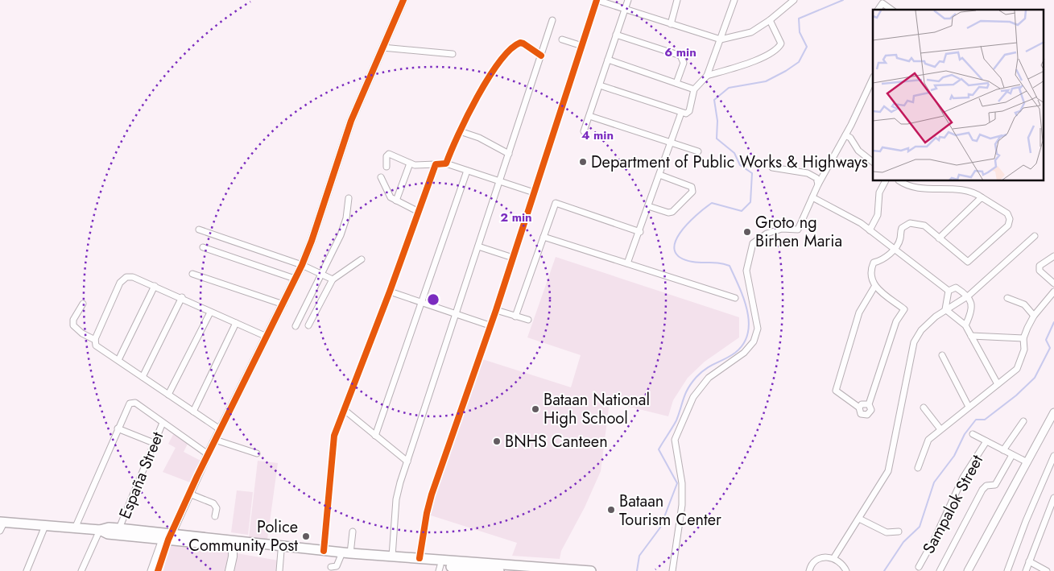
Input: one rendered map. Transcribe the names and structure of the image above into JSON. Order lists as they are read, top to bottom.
{
  "streets": {
    "street": ["España Street", "Sampalok Street"]
  },
  "places": [
    "Department of Public Works & Highways",
    "Groto ng Birhen Maria",
    "Bataan National High School",
    "BNHS Canteen",
    "Bataan Tourism Center",
    "Police Community Post"
  ],
  "rings": ["6 min", "4 min", "2 min"]
}
